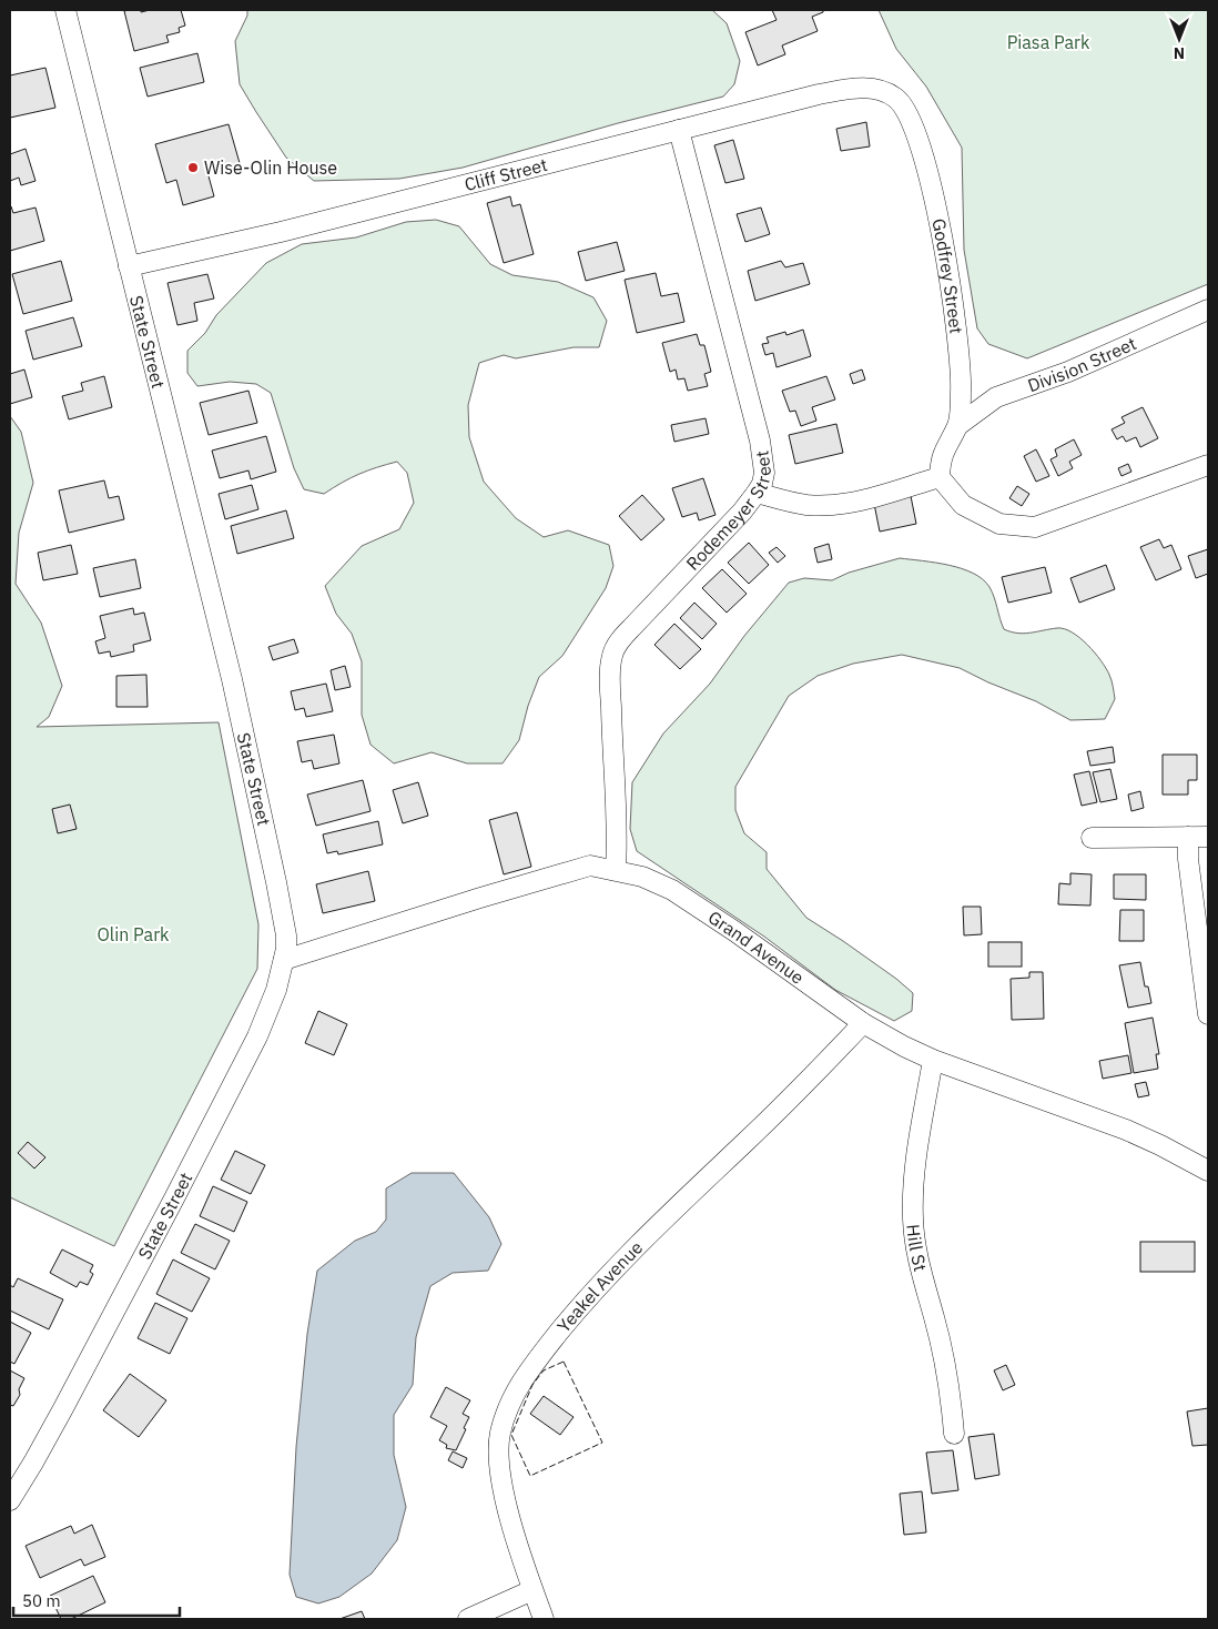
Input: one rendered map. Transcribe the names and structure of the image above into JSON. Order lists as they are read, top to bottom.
{
  "streets": {
    "street": [
      "Cliff Street",
      "Godfrey Street",
      "State Street",
      "Division Street",
      "Rodemeyer Street",
      "Grand Avenue",
      "Hill St",
      "Yeakel Avenue"
    ]
  },
  "crossings": [
    ["Cliff Street", "Godfrey Street"],
    ["Cliff Street", "State Street"],
    ["Cliff Street", "Rodemeyer Street"],
    ["Godfrey Street", "Division Street"],
    ["State Street", "Grand Avenue"],
    ["Rodemeyer Street", "Grand Avenue"],
    ["Grand Avenue", "Hill St"],
    ["Grand Avenue", "Yeakel Avenue"]
  ],
  "parks": ["Piasa Park", "Olin Park"],
  "places": ["Wise-Olin House"],
  "scale_bar": "50 m",
  "north": "bottom"
}
